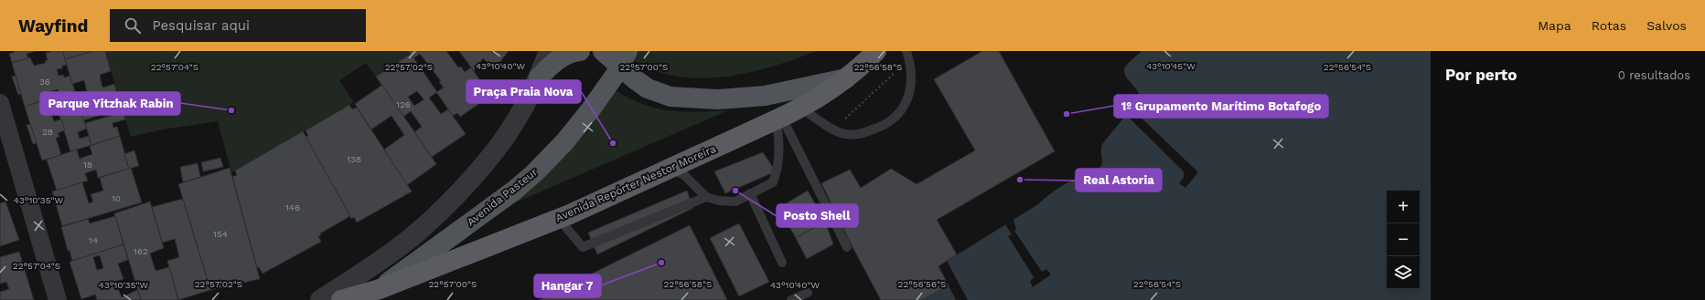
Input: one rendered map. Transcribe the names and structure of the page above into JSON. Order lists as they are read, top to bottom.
{
  "streets": {
    "highway": ["Avenida Repórter Nestor Moreira", "Avenida Pasteur"]
  },
  "crossings": [
    ["Avenida Repórter Nestor Moreira", "Avenida Pasteur"]
  ],
  "places": [
    "Parque Yitzhak Rabin",
    "1º Grupamento Marítimo Botafogo",
    "Praça Praia Nova",
    "Real Astoria",
    "Posto Shell",
    "Hangar 7"
  ],
  "house_numbers": [
    "36",
    "126",
    "28",
    "138",
    "18",
    "10",
    "146",
    "154",
    "14",
    "162"
  ],
  "page": {
    "header": "Wayfind",
    "search": "Pesquisar aqui",
    "nav": ["Mapa", "Rotas", "Salvos"],
    "heading": ["Por perto", "0 resultados"],
    "map_buttons": ["+", "−"]
  },
  "coordinates": [
    "43°10'40\"W",
    "43°10'45\"W",
    "22°57'02\"S",
    "22°57'04\"S",
    "22°57'00\"S",
    "22°56'58\"S",
    "22°56'54\"S",
    "43°10'35\"W",
    "22°56'56\"S"
  ]
}
